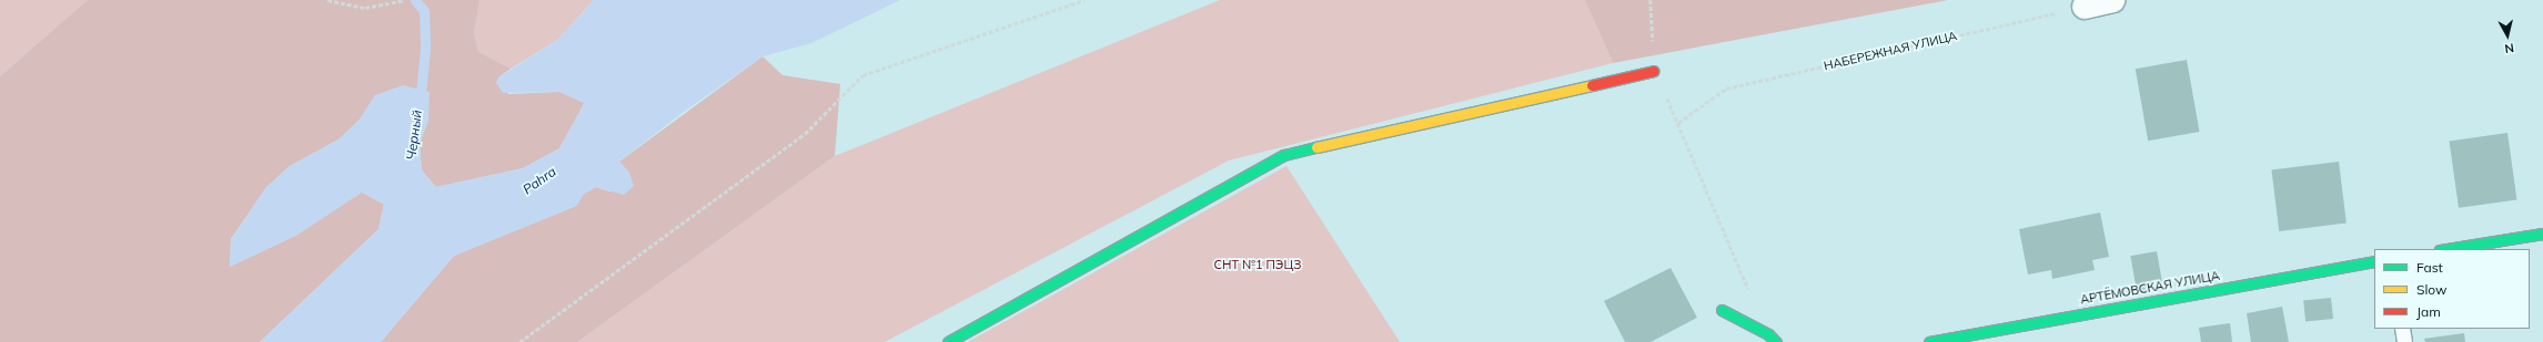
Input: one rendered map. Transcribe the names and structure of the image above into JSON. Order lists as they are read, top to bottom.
{
  "streets": {
    "street": ["АРТЁМОВСКАЯ УЛИЦА"],
    "path": ["НАБЕРЕЖНАЯ УЛИЦА"]
  },
  "water": ["Черный", "Pahra"],
  "parks": ["СНТ №1 ПЭЦЗ"],
  "legend": ["Fast", "Slow", "Jam"],
  "north": "bottom"
}
